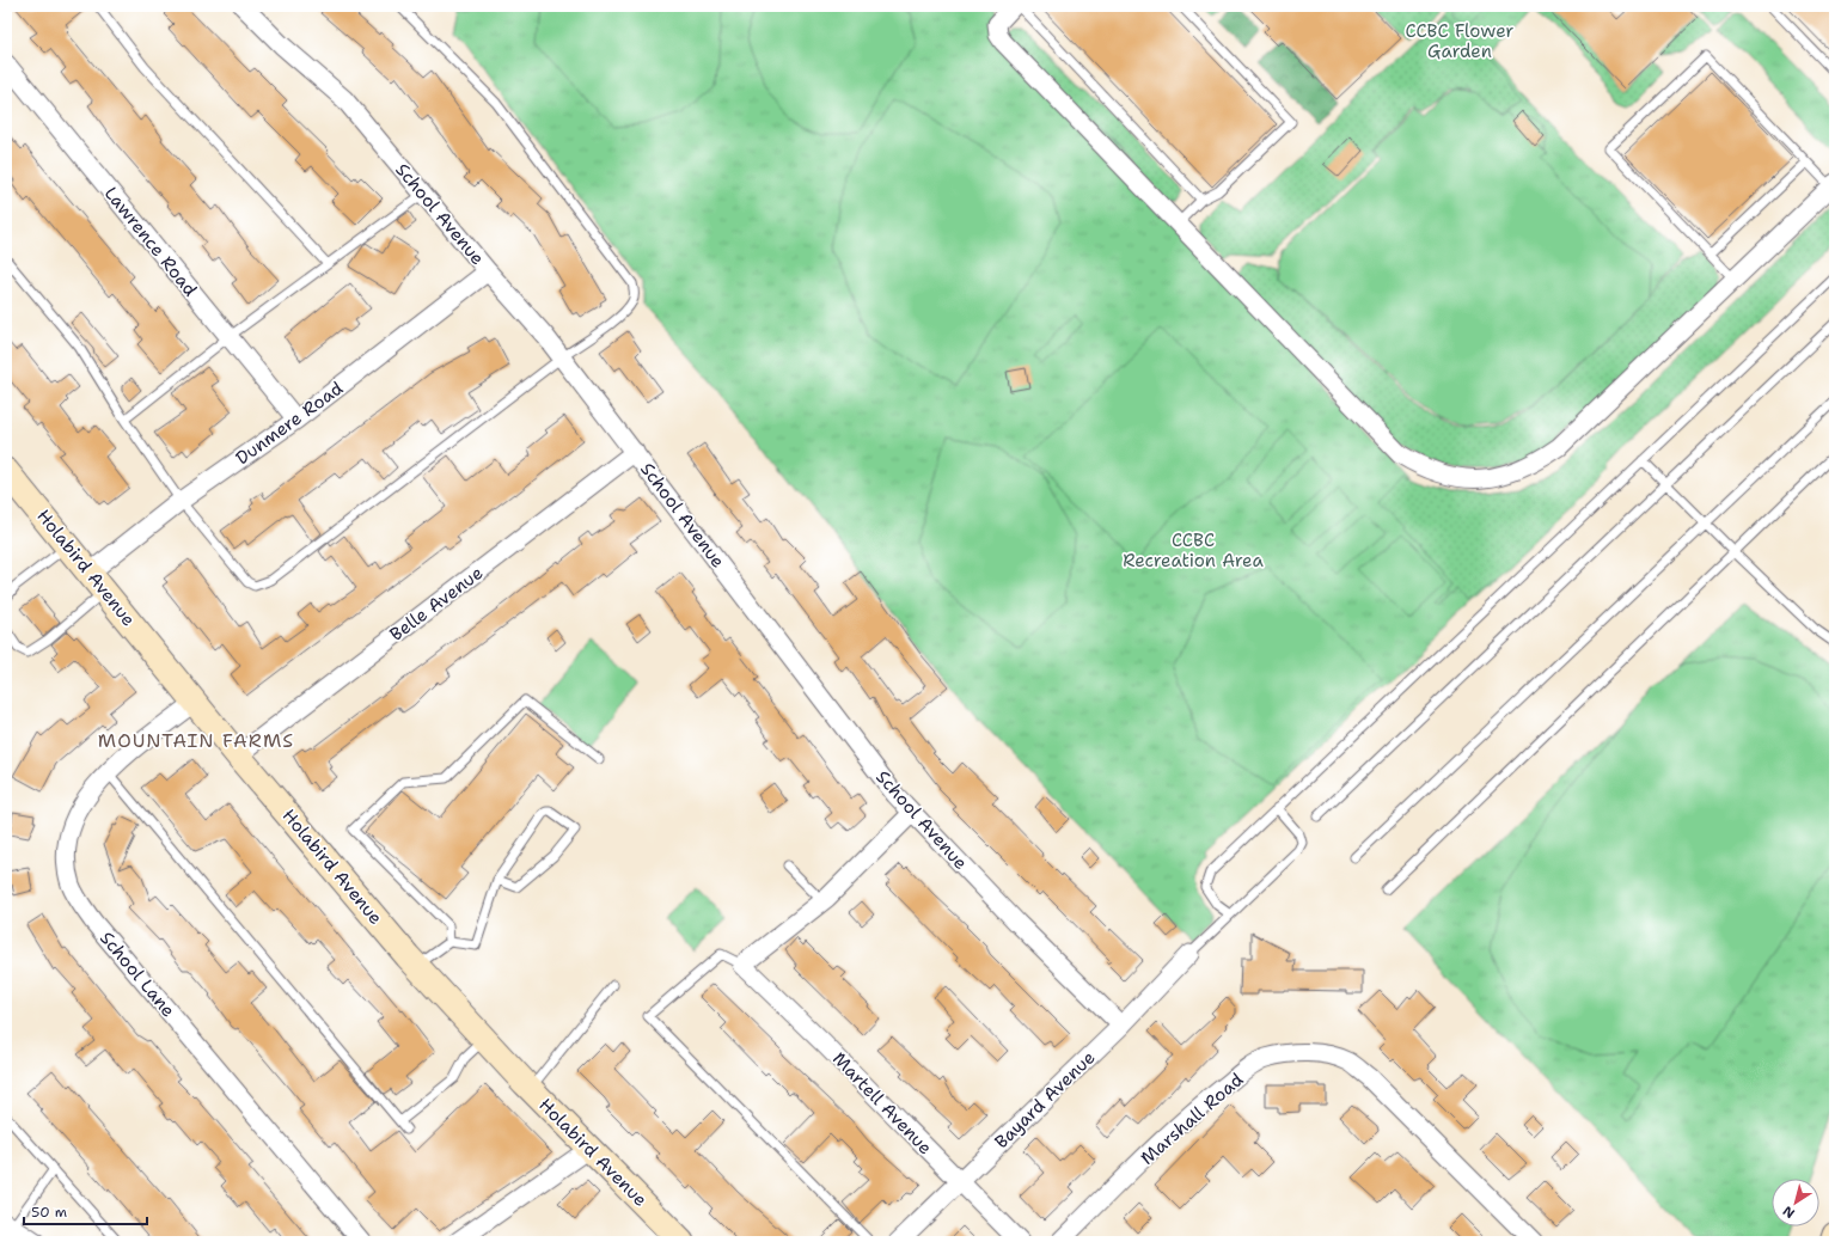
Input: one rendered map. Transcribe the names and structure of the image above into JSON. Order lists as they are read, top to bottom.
{
  "streets": {
    "main road": ["Holabird Avenue"],
    "street": [
      "School Avenue",
      "Lawrence Road",
      "Dunmere Road",
      "Belle Avenue",
      "School Lane",
      "Bayard Avenue",
      "Martell Avenue",
      "Marshall Road"
    ]
  },
  "crossings": [
    ["School Avenue", "Dunmere Road"],
    ["School Avenue", "Belle Avenue"],
    ["School Avenue", "Bayard Avenue"],
    ["Lawrence Road", "Dunmere Road"],
    ["Dunmere Road", "Holabird Avenue"],
    ["Holabird Avenue", "Belle Avenue"],
    ["Holabird Avenue", "School Lane"],
    ["Bayard Avenue", "Martell Avenue"]
  ],
  "districts": ["MOUNTAIN FARMS"],
  "parks": ["CCBC Flower Garden", "CCBC Recreation Area"],
  "scale_bar": "50 m",
  "north": "bottom left"
}
